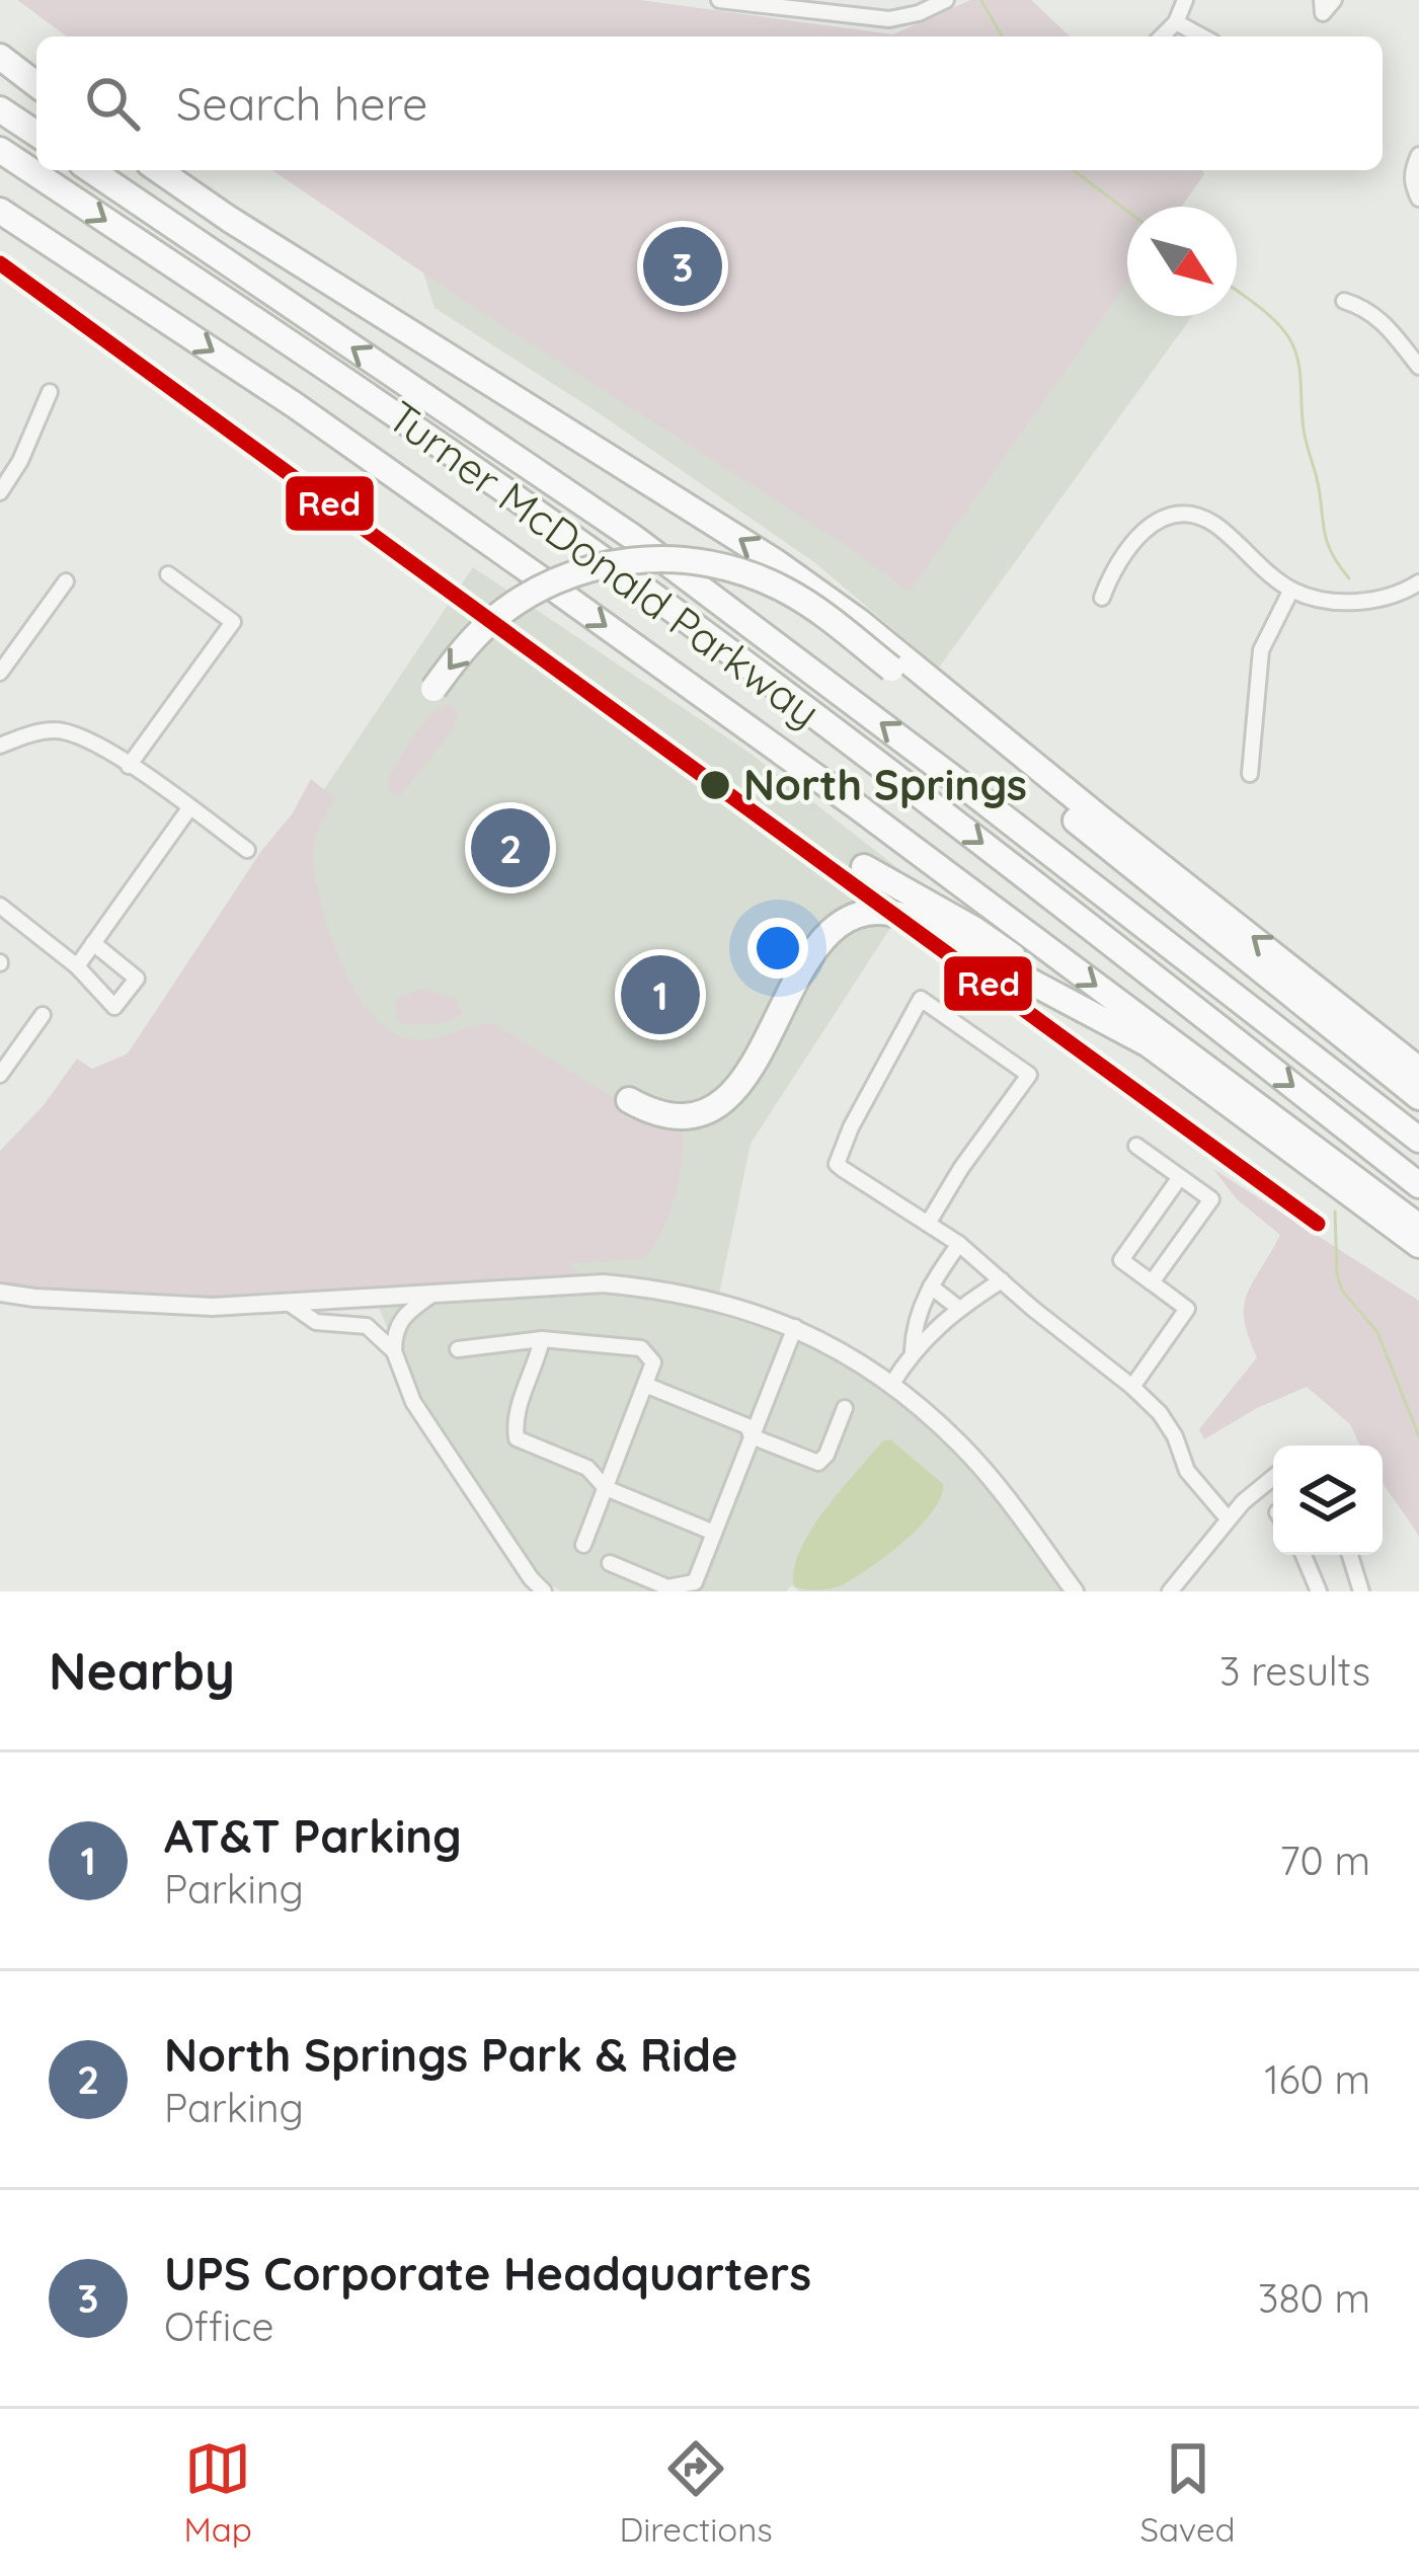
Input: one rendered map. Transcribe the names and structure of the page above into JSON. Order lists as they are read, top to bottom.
{
  "streets": {
    "highway": ["Turner McDonald Parkway"]
  },
  "places": ["North Springs"],
  "lines": ["transit line Red"],
  "north": "bottom right",
  "page": {
    "search": "Search here",
    "pins": ["3", "2", "1"],
    "heading": ["Nearby", "3 results"],
    "list": [
      {
        "mark": "1",
        "name": "AT&T Parking",
        "note": "Parking",
        "value": "70 m"
      },
      {
        "mark": "2",
        "name": "North Springs Park & Ride",
        "note": "Parking",
        "value": "160 m"
      },
      {
        "mark": "3",
        "name": "UPS Corporate Headquarters",
        "note": "Office",
        "value": "380 m"
      }
    ],
    "nav": ["Map", "Directions", "Saved"]
  }
}
